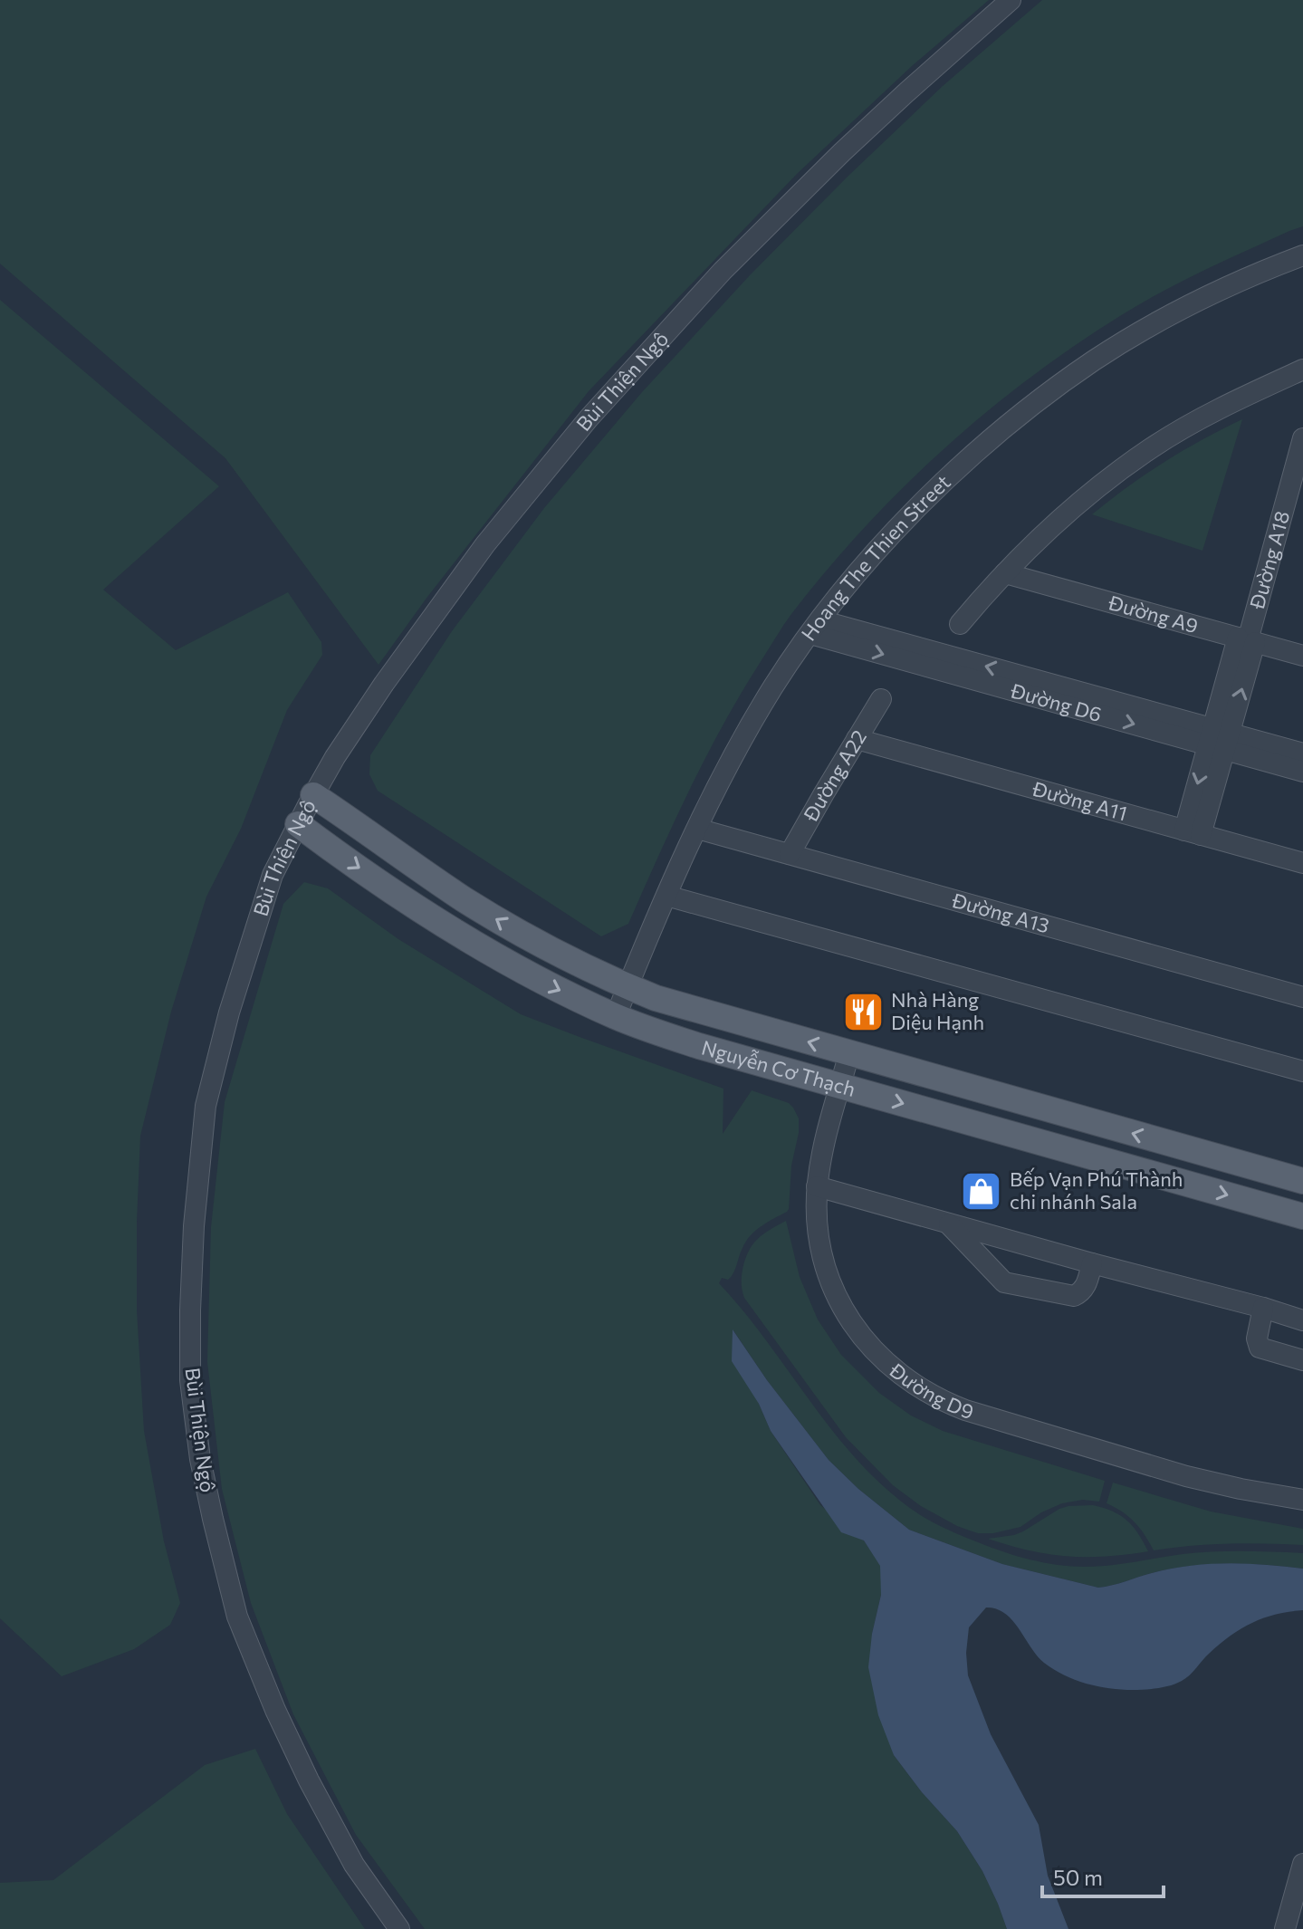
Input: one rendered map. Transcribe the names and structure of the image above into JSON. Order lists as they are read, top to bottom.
{
  "streets": {
    "main road": ["Nguyễn Cơ Thạch"],
    "street": [
      "Bùi Thiện Ngộ",
      "Hoang The Thien Street",
      "Đường A18",
      "Đường A9",
      "Đường D6",
      "Đường A22",
      "Đường A11",
      "Đường A13",
      "Đường D9"
    ]
  },
  "crossings": [
    ["Bùi Thiện Ngộ", "Nguyễn Cơ Thạch"],
    ["Hoang The Thien Street", "Đường D6"],
    ["Hoang The Thien Street", "Đường A13"],
    ["Hoang The Thien Street", "Nguyễn Cơ Thạch"],
    ["Đường A18", "Đường A9"],
    ["Đường A18", "Đường D6"],
    ["Đường A18", "Đường A11"],
    ["Đường A22", "Đường A11"],
    ["Đường A22", "Đường A13"],
    ["Nguyễn Cơ Thạch", "Đường D9"]
  ],
  "places": {
    "restaurant": ["Nhà Hàng Diệu Hạnh"],
    "shop": ["Bếp Vạn Phú Thành chi nhánh Sala"]
  },
  "scale_bar": "50 m"
}
